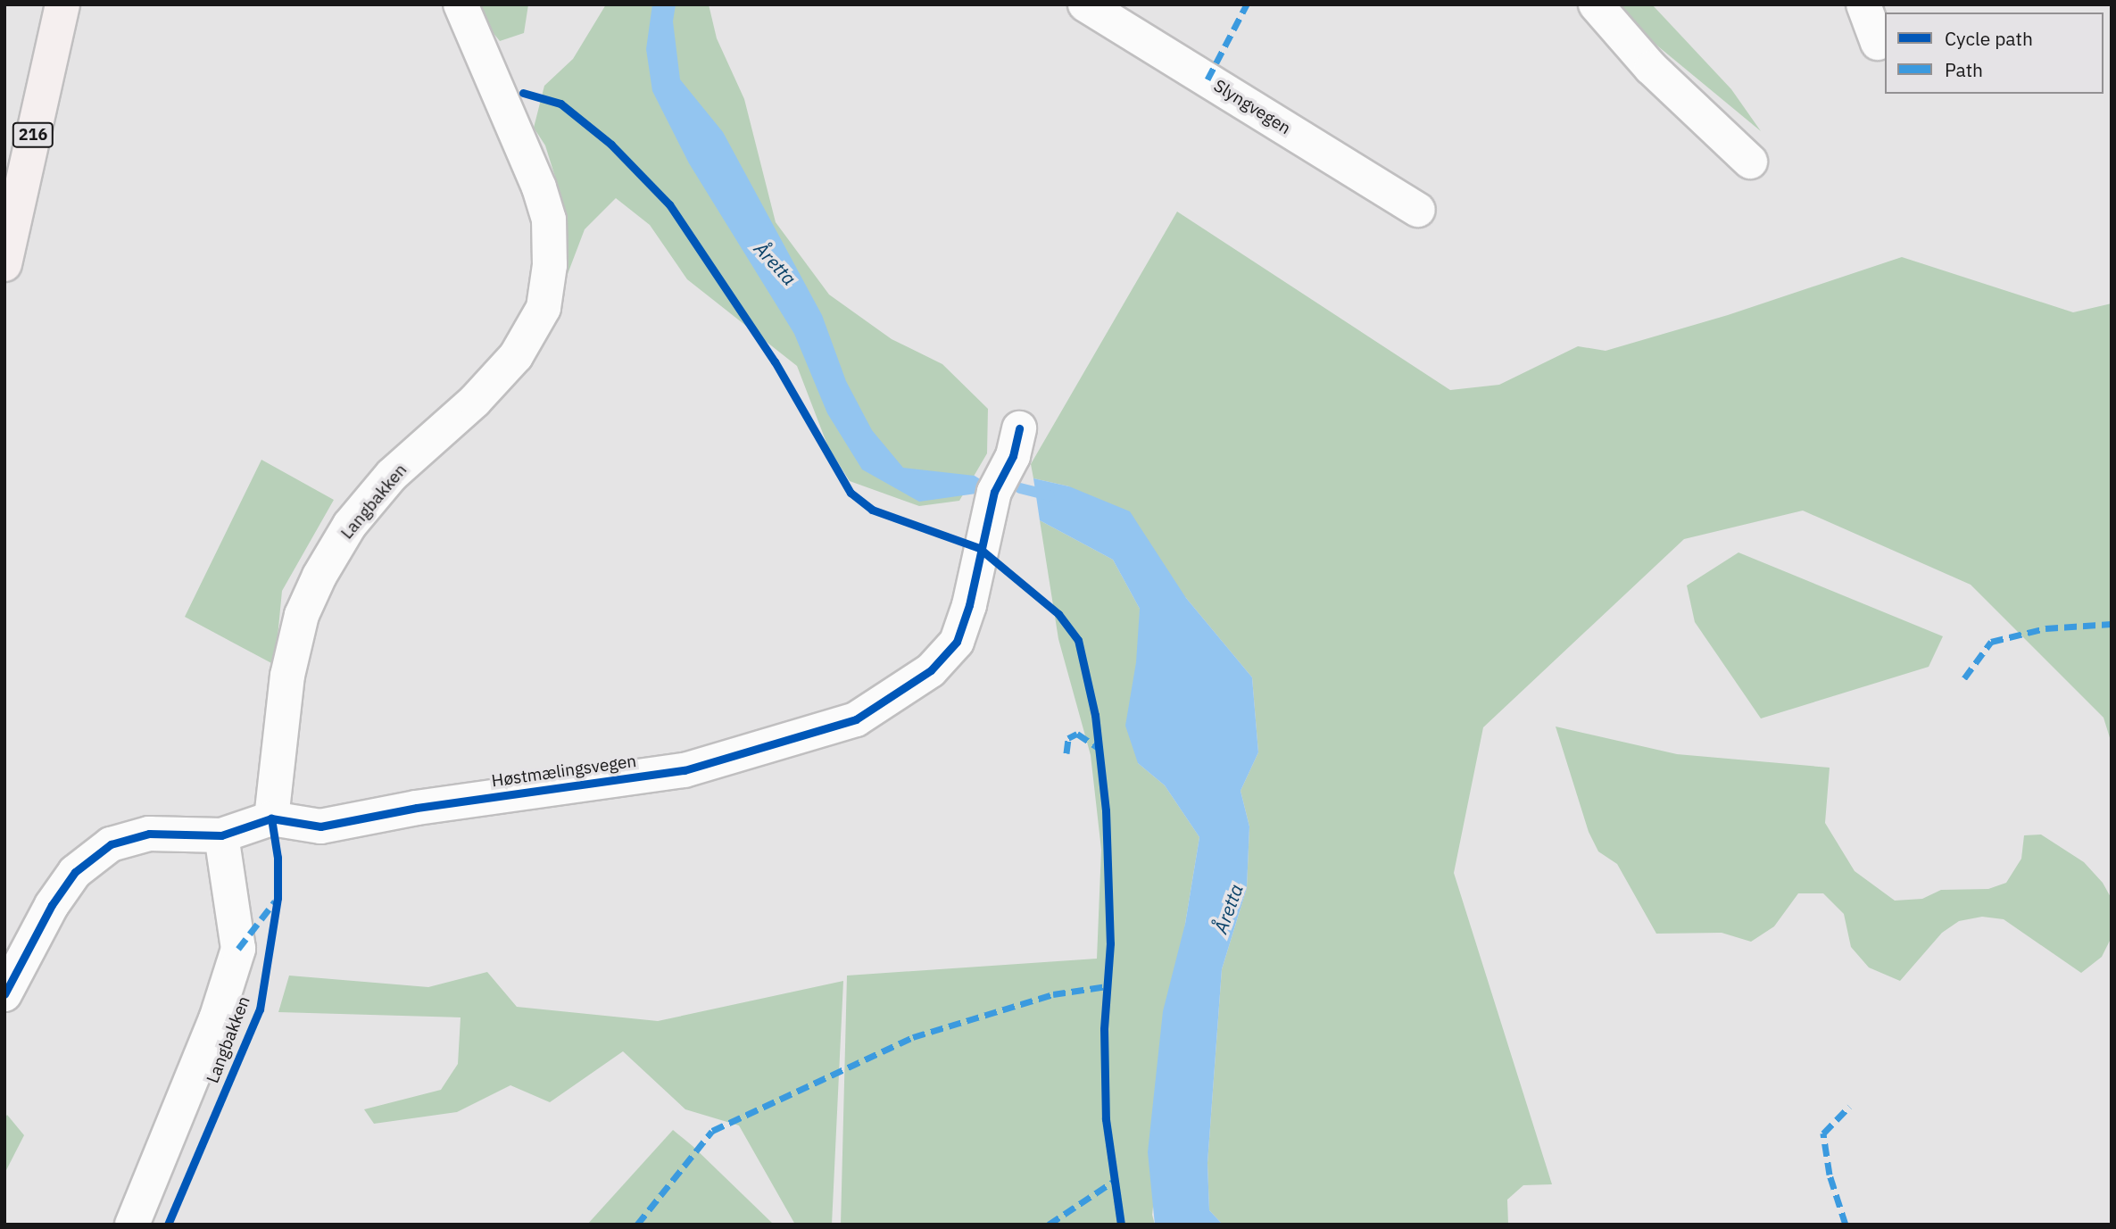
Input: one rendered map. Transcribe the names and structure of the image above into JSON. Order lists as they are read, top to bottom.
{
  "streets": {
    "main road": ["216"],
    "street": ["Slyngvegen", "Langbakken", "Høstmælingsvegen"]
  },
  "crossings": [
    ["Langbakken", "Høstmælingsvegen"]
  ],
  "water": ["Åretta"],
  "legend": ["Cycle path", "Path"]
}
